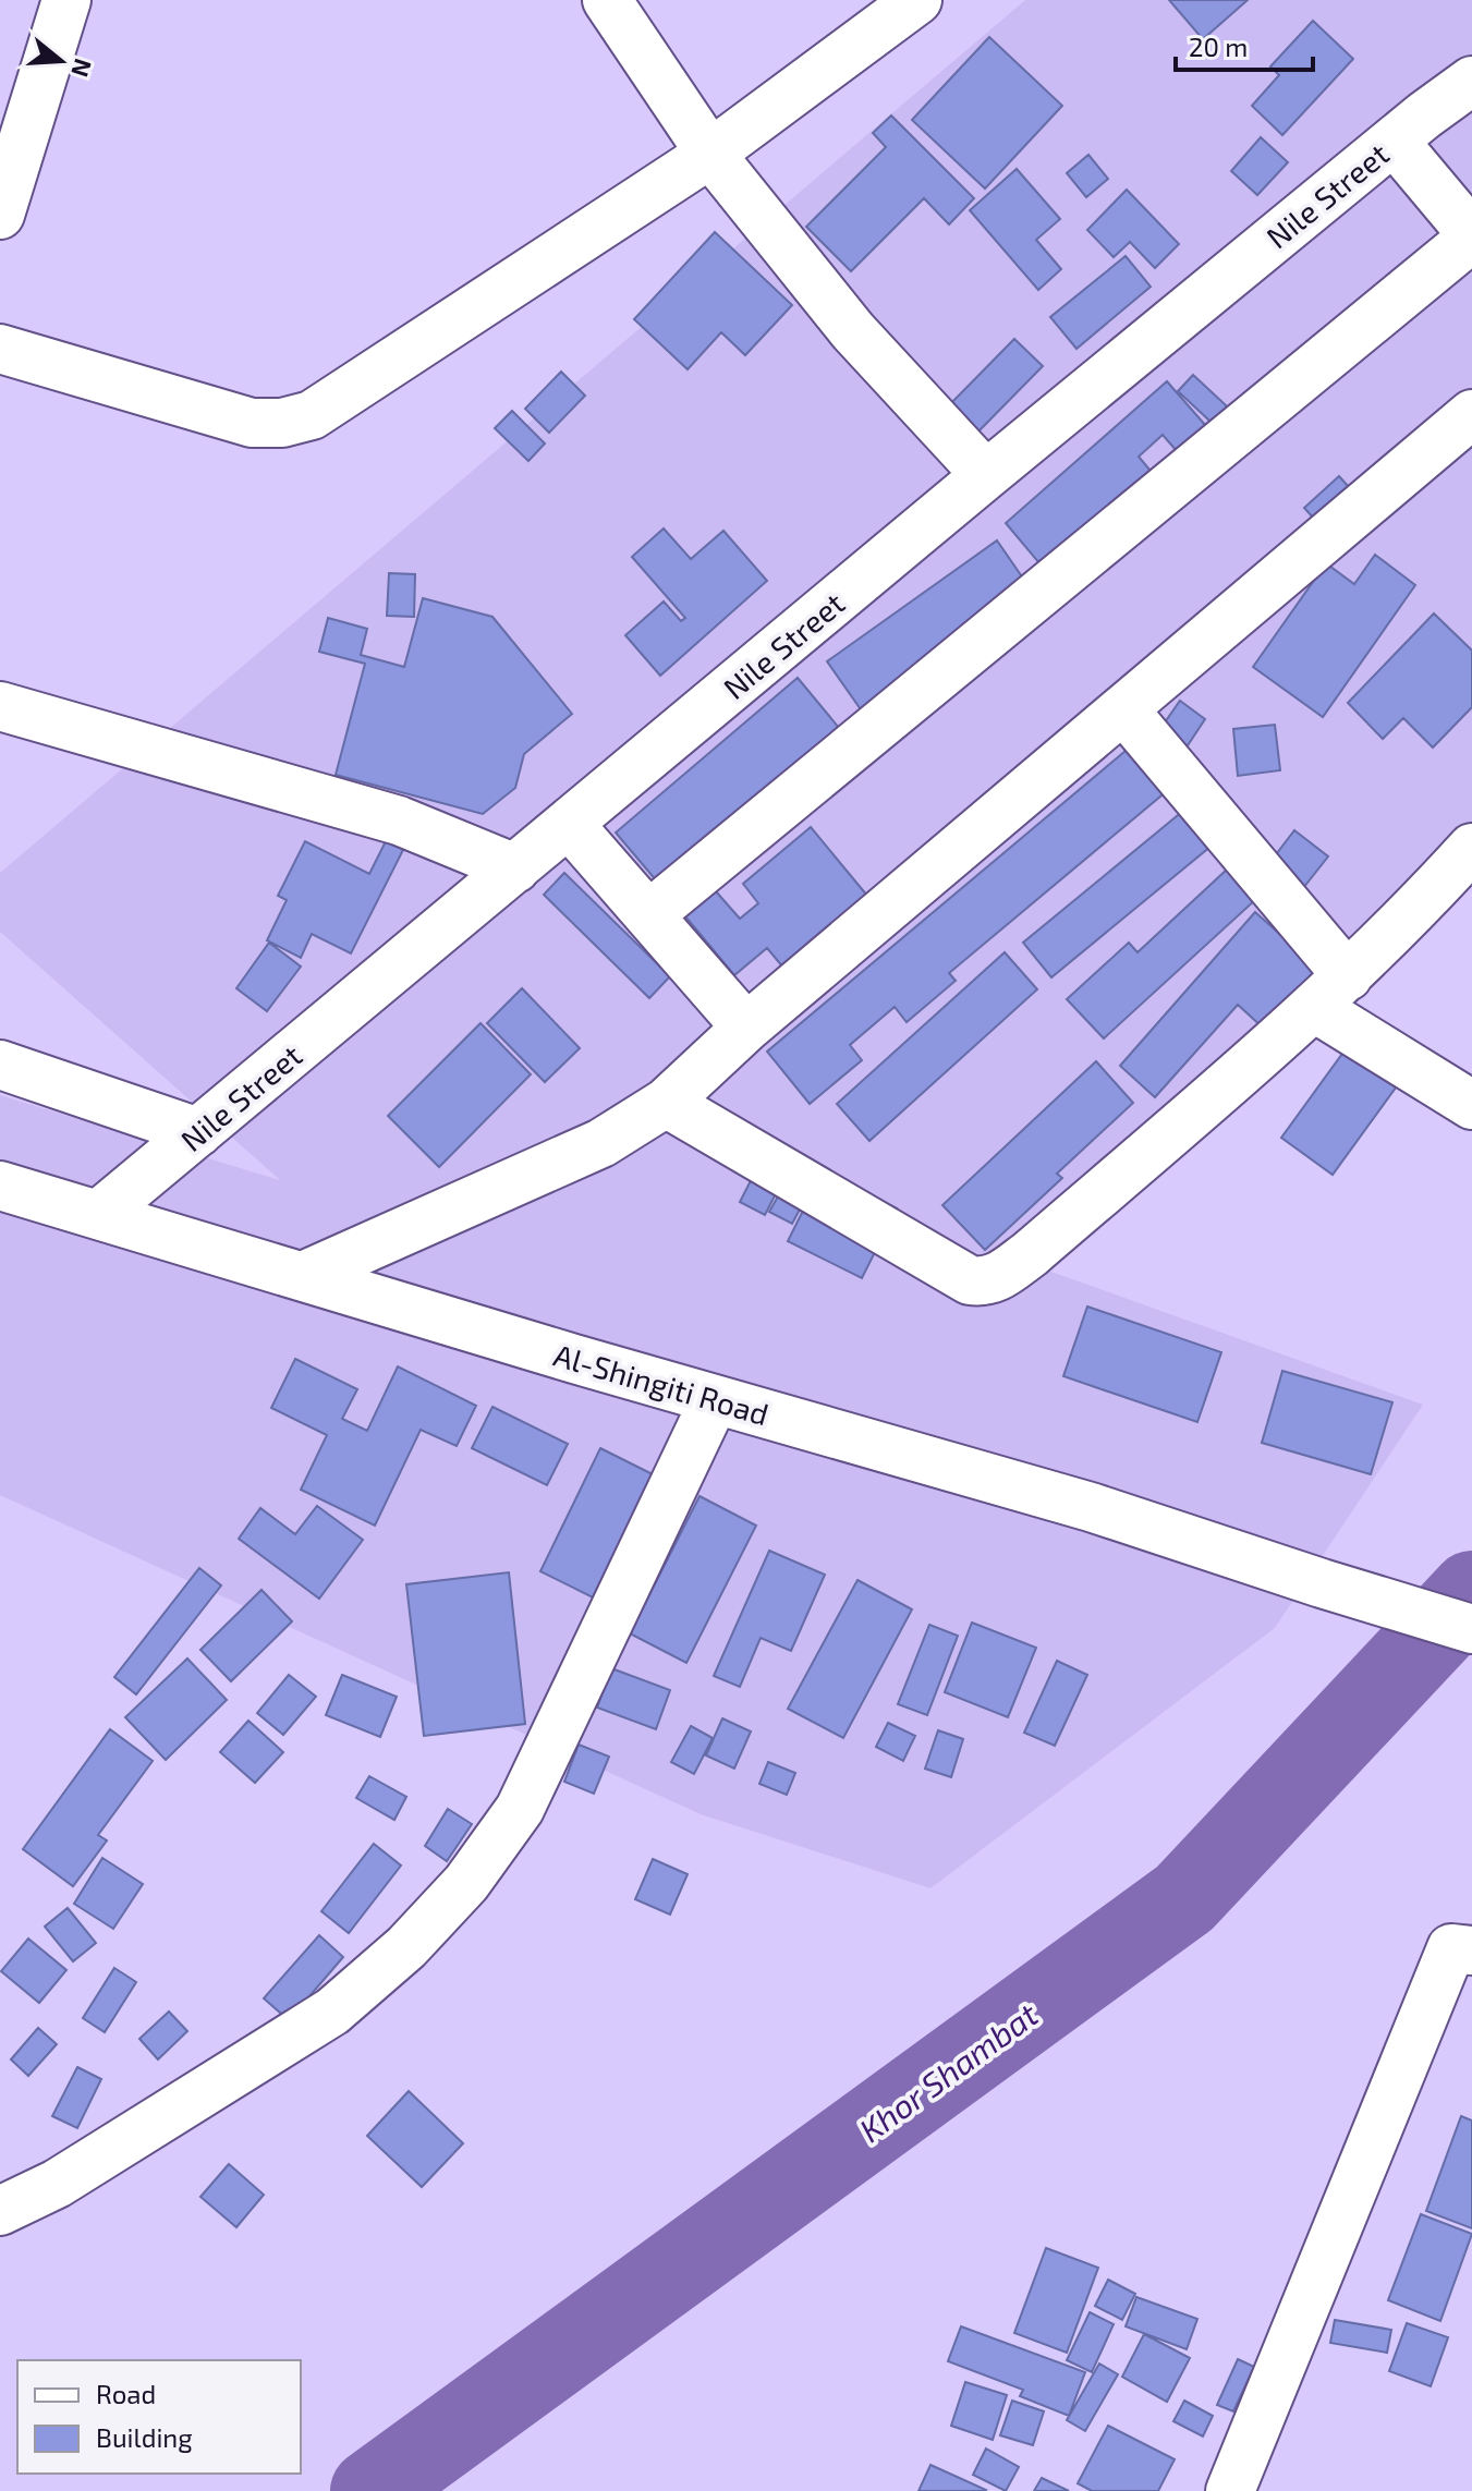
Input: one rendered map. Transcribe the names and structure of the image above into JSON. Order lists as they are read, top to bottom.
{
  "streets": {
    "street": ["Nile Street", "Al-Shingiti Road"]
  },
  "crossings": [
    ["Nile Street", "Al-Shingiti Road"]
  ],
  "water": ["Khor Shambat"],
  "legend": ["Road", "Building"],
  "scale_bar": "20 m",
  "north": "right"
}
